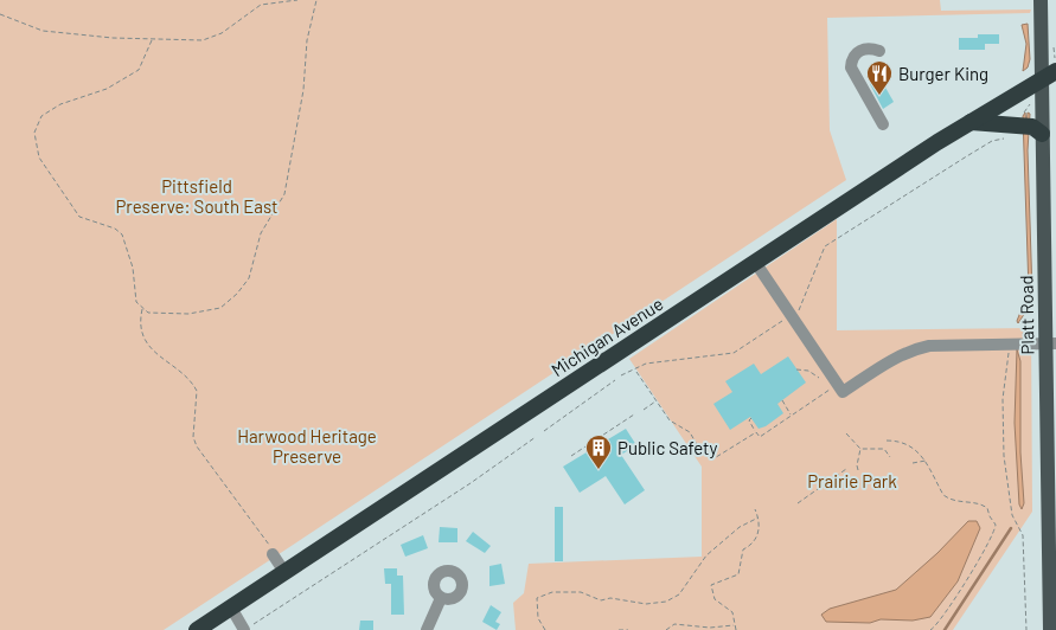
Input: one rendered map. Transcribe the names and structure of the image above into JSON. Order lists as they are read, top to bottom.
{
  "streets": {
    "highway": ["Michigan Avenue"],
    "main road": ["Platt Road"]
  },
  "crossings": [
    ["Platt Road", "Michigan Avenue"]
  ],
  "parks": ["Pittsfield Preserve: South East", "Harwood Heritage Preserve", "Prairie Park"],
  "places": {
    "restaurant": ["Burger King"],
    "building": ["Public Safety"]
  }
}
